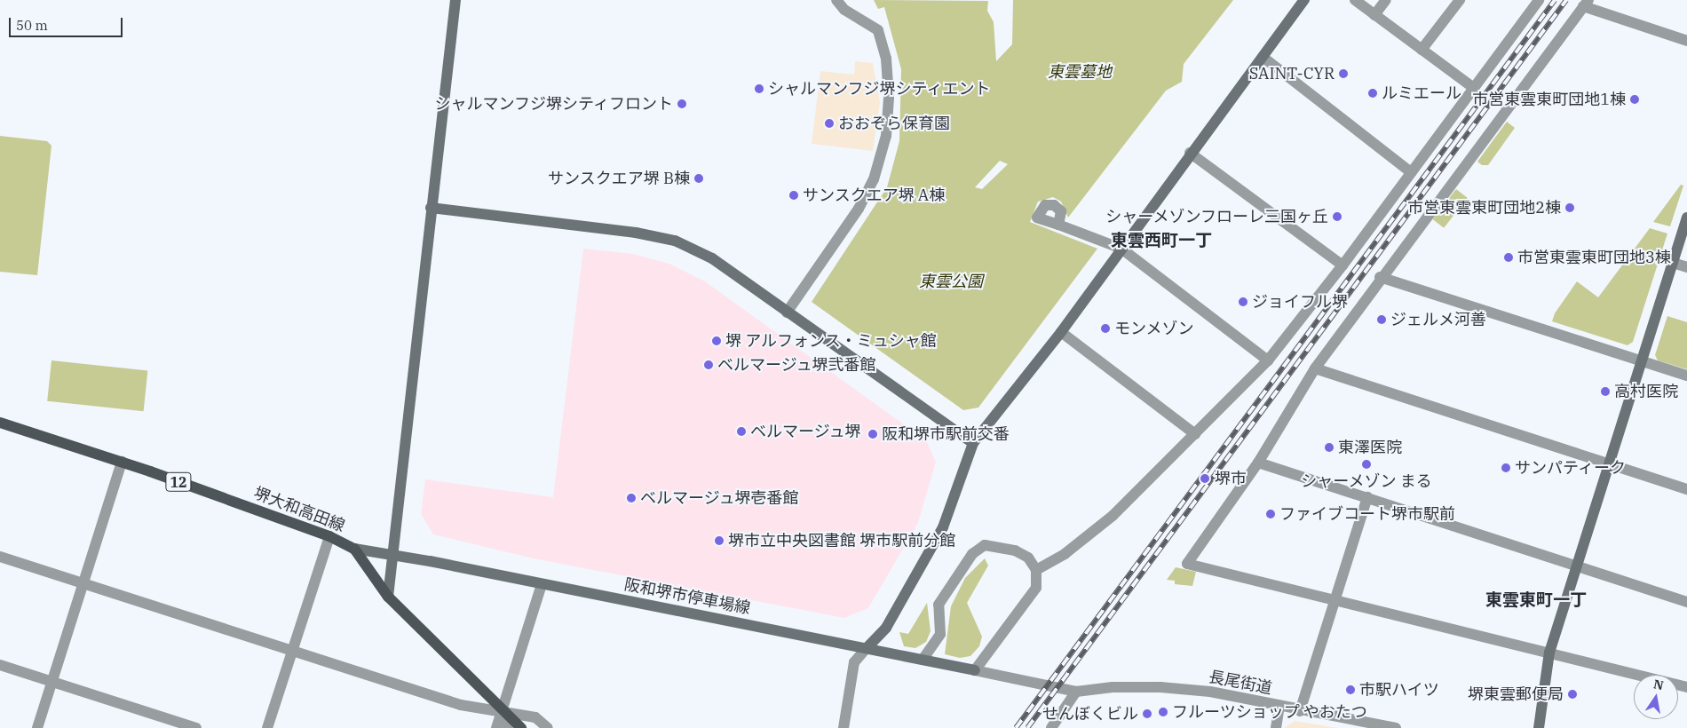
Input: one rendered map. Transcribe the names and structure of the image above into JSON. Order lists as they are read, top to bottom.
{
  "streets": {
    "main road": ["12", "堺大和高田線"],
    "street": ["阪和堺市停車場線", "長尾街道"]
  },
  "crossings": [
    ["堺大和高田線", "阪和堺市停車場線"],
    ["阪和堺市停車場線", "長尾街道"]
  ],
  "districts": ["東雲西町一丁", "東雲東町一丁"],
  "parks": ["東雲墓地", "東雲公園"],
  "places": [
    "SAINT-CYR",
    "シャルマンフジ堺シティエント",
    "ルミエール",
    "市営東雲東町団地1棟",
    "シャルマンフジ堺シティフロント",
    "おおぞら保育園",
    "サンスクエア堺 B棟",
    "サンスクエア堺 A棟",
    "市営東雲東町団地2棟",
    "シャーメゾンフローレ三国ヶ丘",
    "市営東雲東町団地3棟",
    "ジョイフル堺",
    "ジェルメ河善",
    "モンメゾン",
    "堺 アルフォンス・ミュシャ館",
    "ベルマージュ堺弐番館",
    "高村医院",
    "ベルマージュ堺",
    "阪和堺市駅前交番",
    "東澤医院",
    "シャーメゾン まる",
    "サンパティーク",
    "堺市",
    "ベルマージュ堺壱番館",
    "ファイブコート堺市駅前",
    "堺市立中央図書館 堺市駅前分館",
    "市駅ハイツ",
    "堺東雲郵便局",
    "フルーツショップ やおたつ",
    "せんぼくビル"
  ],
  "scale_bar": "50 m",
  "north": "top"
}
